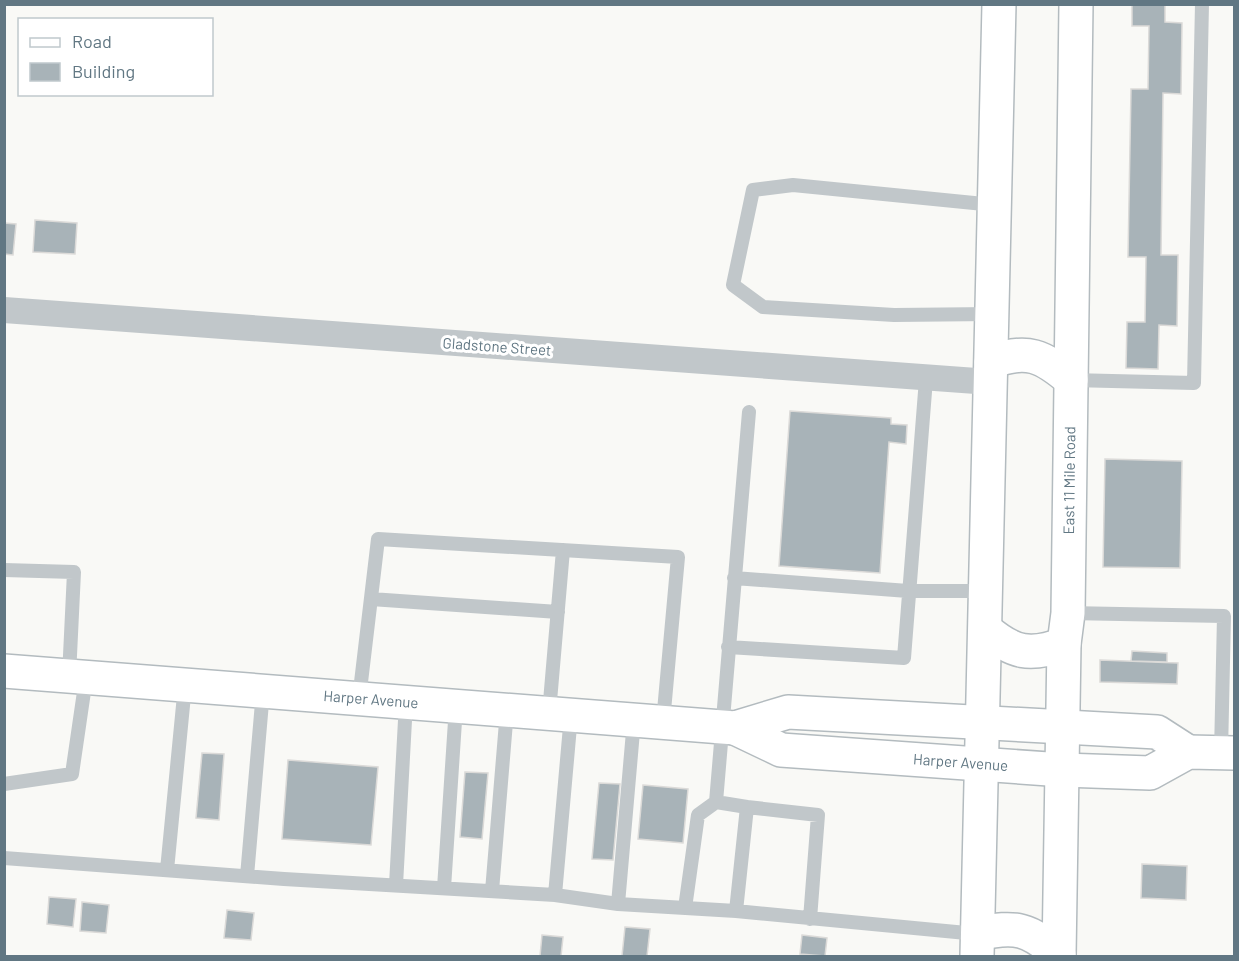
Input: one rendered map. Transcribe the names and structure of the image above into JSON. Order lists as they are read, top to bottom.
{
  "streets": {
    "main road": ["East 11 Mile Road", "Harper Avenue"],
    "street": ["Gladstone Street"]
  },
  "crossings": [
    ["East 11 Mile Road", "Harper Avenue"]
  ],
  "legend": ["Road", "Building"]
}
